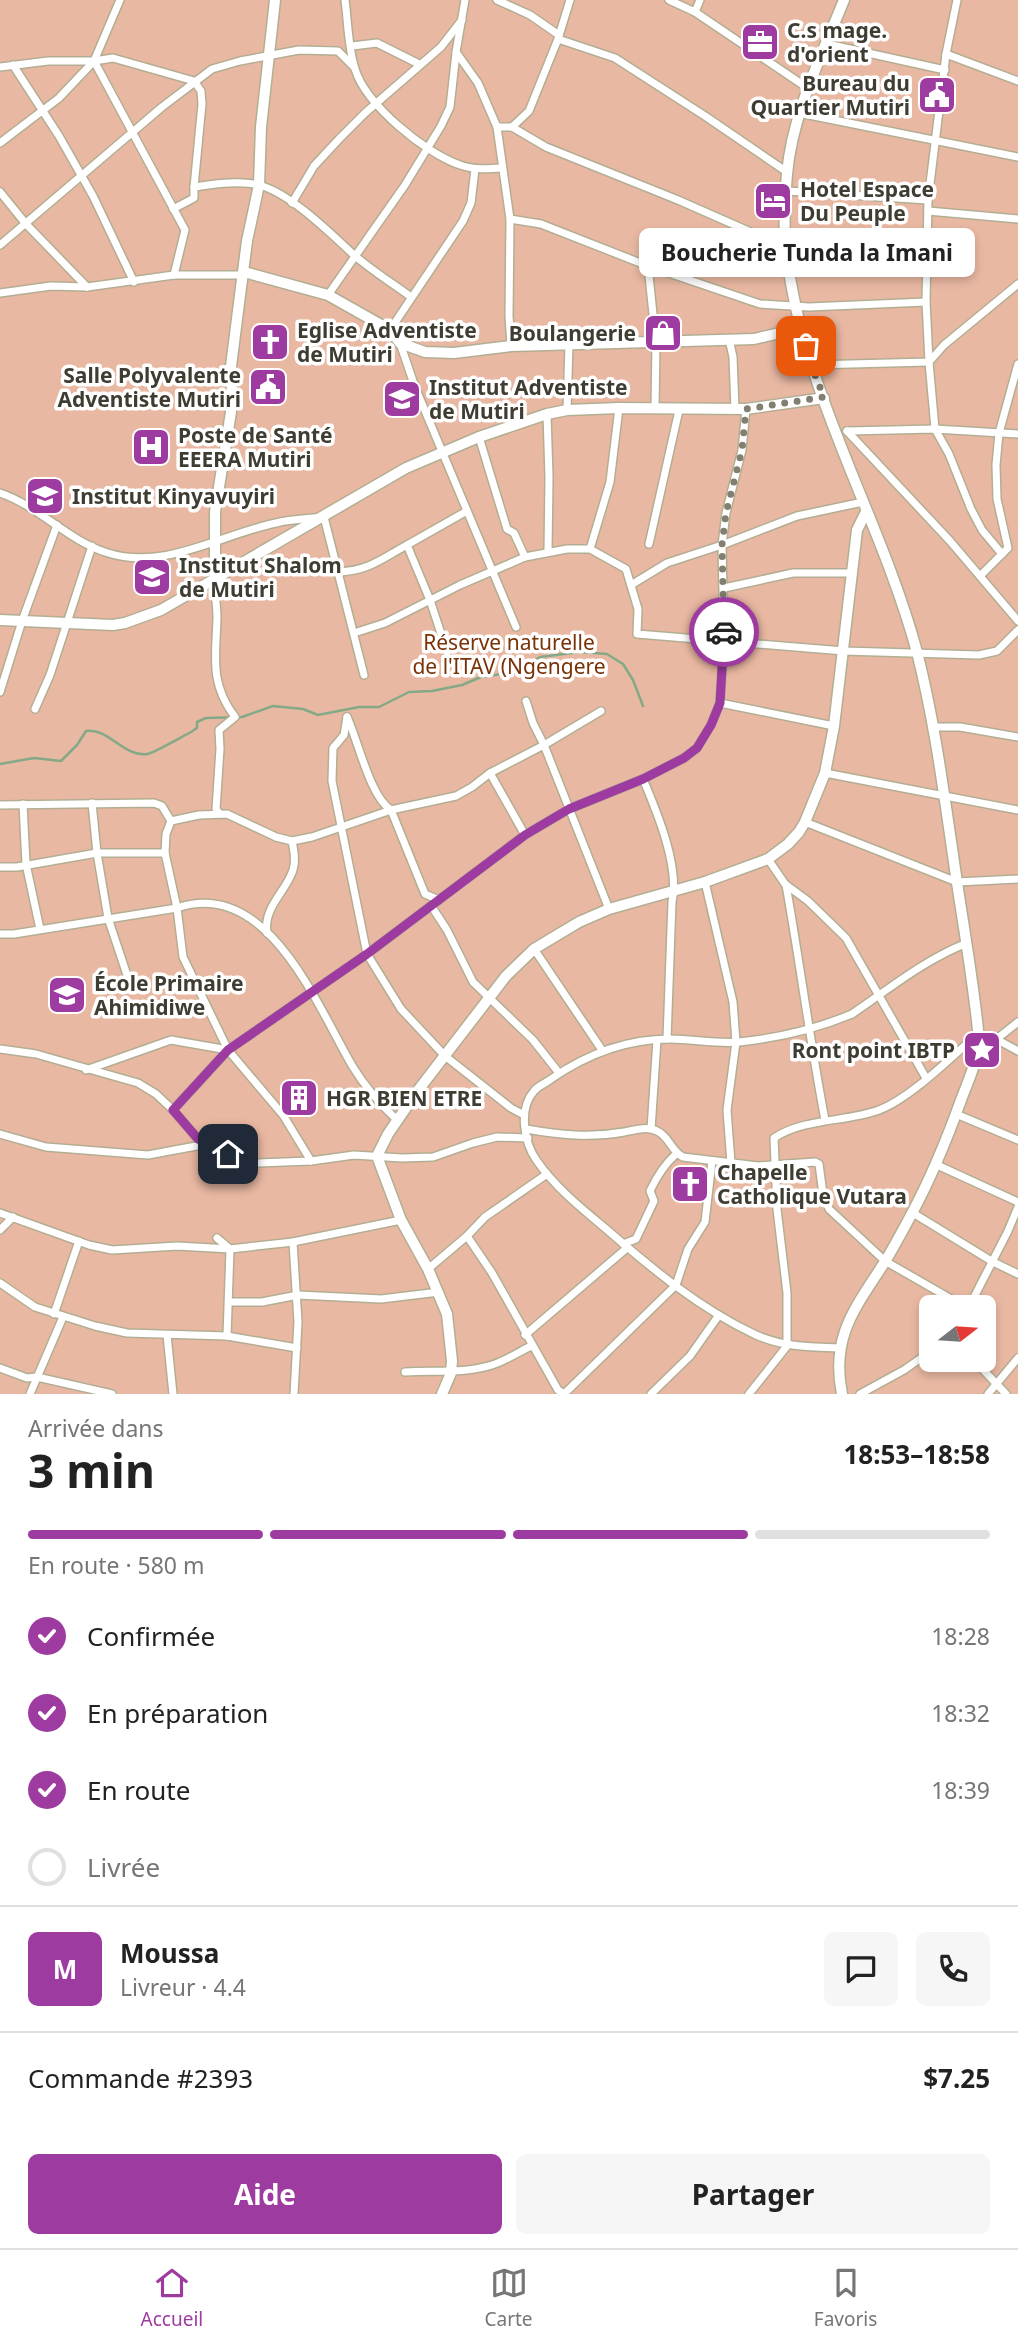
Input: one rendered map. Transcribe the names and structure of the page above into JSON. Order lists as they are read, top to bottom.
{
  "parks": ["Réserve naturelle de l'ITAV (Ngengere"],
  "places": {
    "office": ["C.s mage. d'orient"],
    "public building": ["Bureau du Quartier Mutiri", "Salle Polyvalente Adventiste Mutiri"],
    "hotel": ["Hotel Espace Du Peuple"],
    "shop": ["Boulangerie"],
    "church": ["Eglise Adventiste de Mutiri", "Chapelle Catholique Vutara"],
    "other": ["Boucherie Tunda la Imani"],
    "school or university": [
      "Institut Adventiste de Mutiri",
      "Institut Kinyavuyiri",
      "Institut Shalom de Mutiri",
      "École Primaire Ahimidiwe"
    ],
    "hospital": ["Poste de Santé EEERA Mutiri"],
    "place": ["Ront point IBTP"],
    "building": ["HGR BIEN ETRE"]
  },
  "north": "right",
  "page": {
    "bubble": "Boucherie Tunda la Imani",
    "heading": ["3 min", "Arrivée dans", "18:53–18:58"],
    "panel": [
      "Moussa",
      "Livreur · 4.4",
      "Commande #2393",
      "$7.25"
    ],
    "bar": "En route · 580 m",
    "list": [
      ["Confirmée", "18:28"],
      ["En préparation", "18:32"],
      ["En route", "18:39"],
      "Livrée"
    ],
    "round": "M",
    "buttons": ["Aide", "Partager"],
    "tabs": ["Accueil", "Carte", "Favoris"]
  }
}
